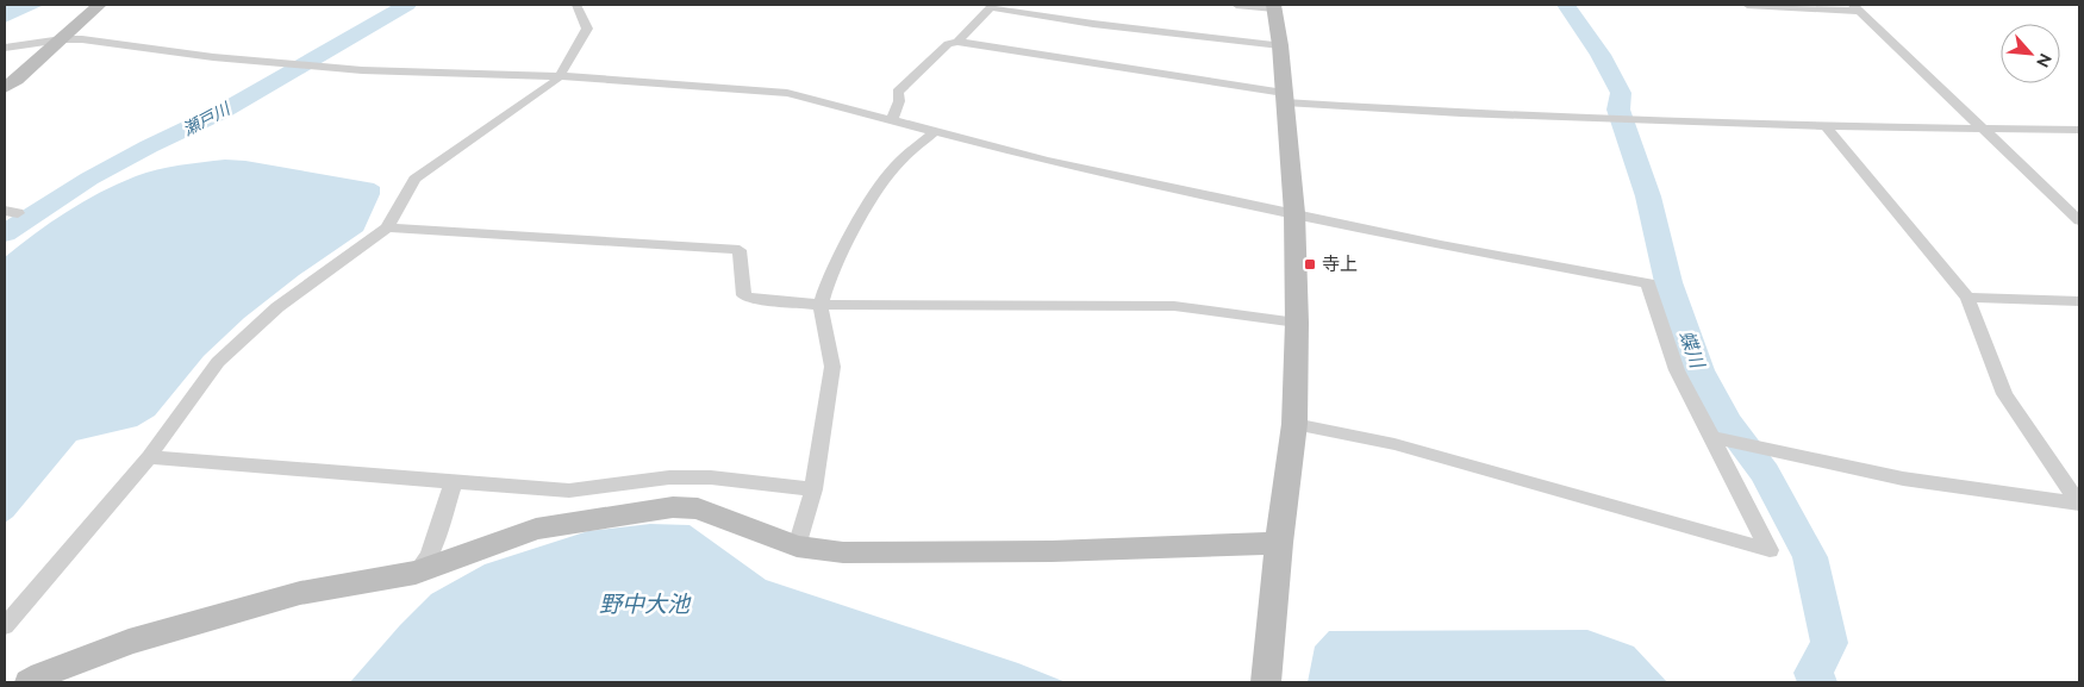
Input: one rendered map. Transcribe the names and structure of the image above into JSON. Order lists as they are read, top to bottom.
{
  "water": ["瀬戸川", "蝶川", "野中大池"],
  "places": {
    "transit": ["寺上"]
  },
  "north": "bottom right"
}
